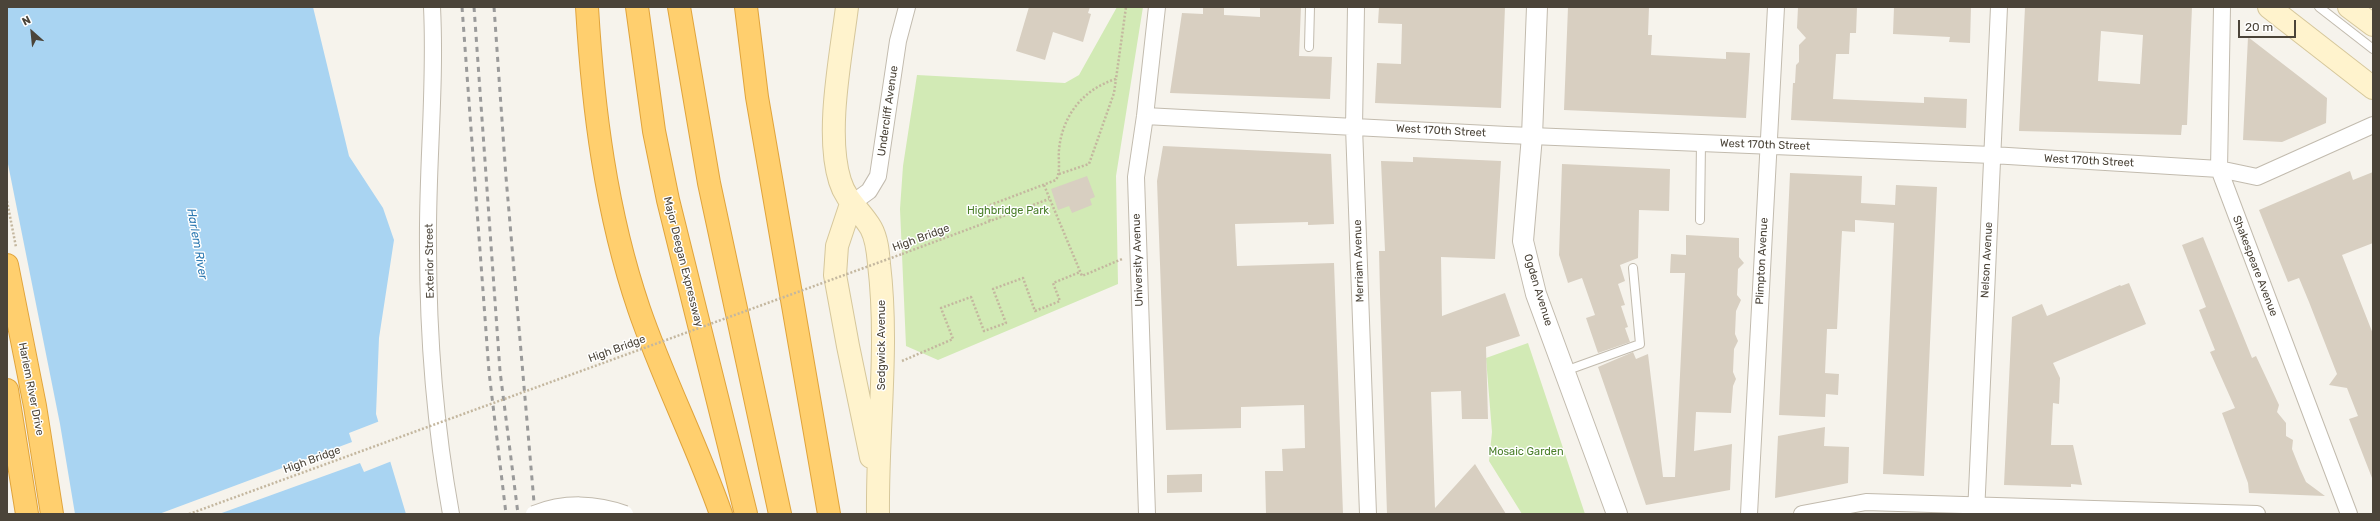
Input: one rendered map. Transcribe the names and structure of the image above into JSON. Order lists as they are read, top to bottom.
{
  "streets": {
    "highway": ["Major Deegan Expressway", "Harlem River Drive"],
    "main road": ["Sedgwick Avenue"],
    "street": [
      "Undercliff Avenue",
      "West 170th Street",
      "University Avenue",
      "Nelson Avenue",
      "Exterior Street",
      "Merriam Avenue",
      "Plimpton Avenue",
      "Shakespeare Avenue",
      "Ogden Avenue"
    ],
    "path": ["High Bridge"]
  },
  "crossings": [
    ["Undercliff Avenue", "Sedgwick Avenue"],
    ["West 170th Street", "University Avenue"],
    ["West 170th Street", "Nelson Avenue"],
    ["West 170th Street", "Merriam Avenue"],
    ["West 170th Street", "Plimpton Avenue"],
    ["West 170th Street", "Shakespeare Avenue"],
    ["West 170th Street", "Ogden Avenue"]
  ],
  "water": ["Harlem River"],
  "parks": ["Highbridge Park", "Mosaic Garden"],
  "scale_bar": "20 m",
  "north": "top left"
}
